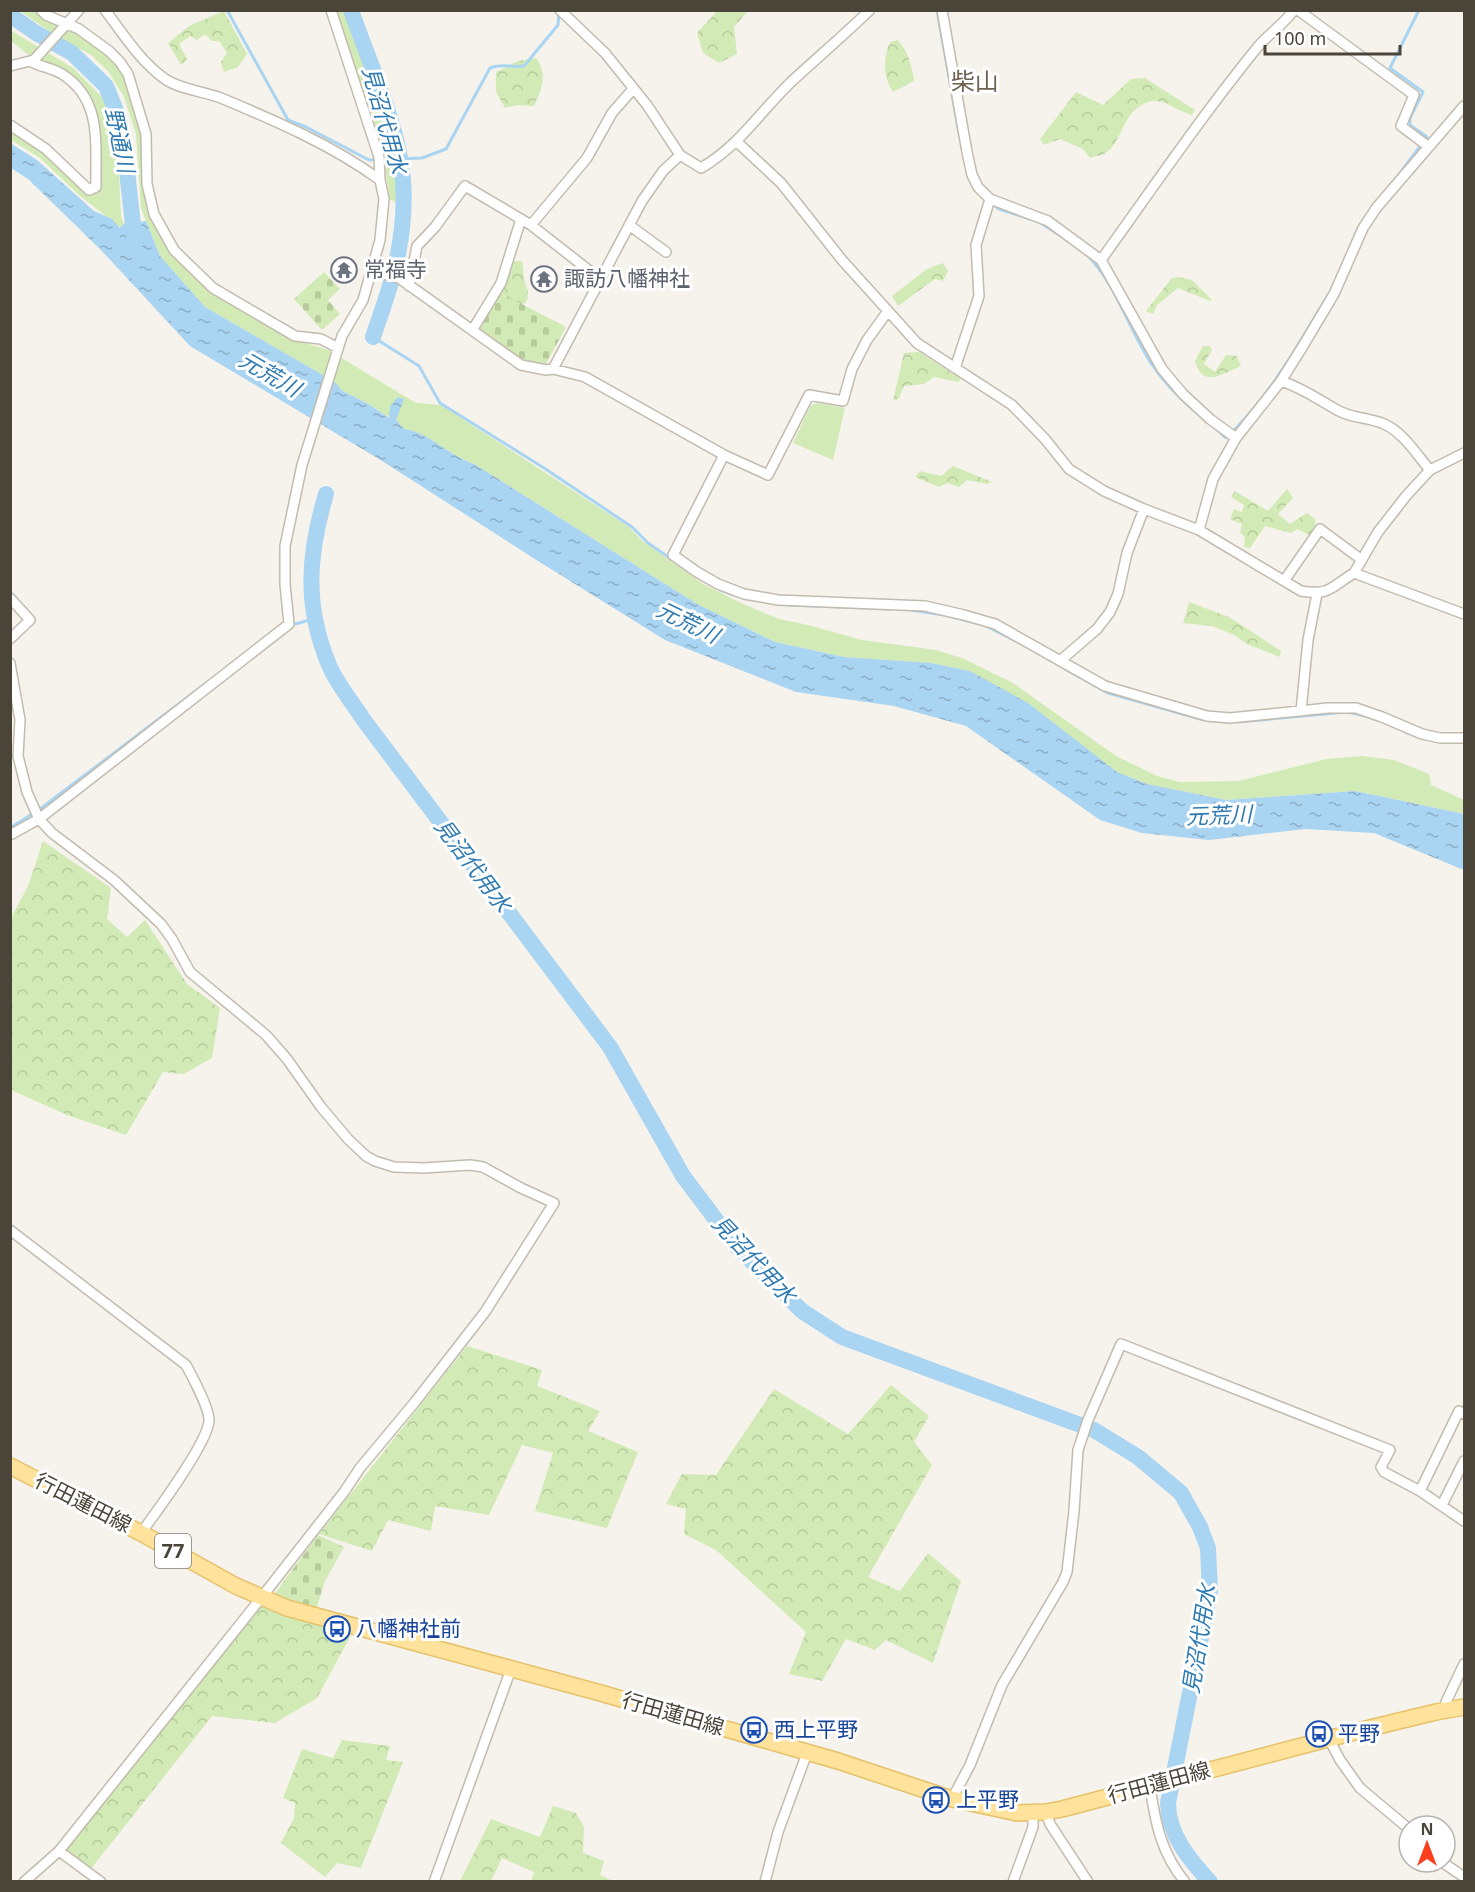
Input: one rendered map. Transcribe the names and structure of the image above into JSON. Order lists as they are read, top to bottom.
{
  "streets": {
    "main road": ["行田蓮田線", "77"]
  },
  "districts": ["柴山"],
  "water": ["見沼代用水", "野通川", "元荒川"],
  "places": {
    "temple": ["常福寺", "諏訪八幡神社"],
    "bus stop": [
      "八幡神社前",
      "西上平野",
      "平野",
      "上平野"
    ]
  },
  "scale_bar": "100 m",
  "north": "top"
}
